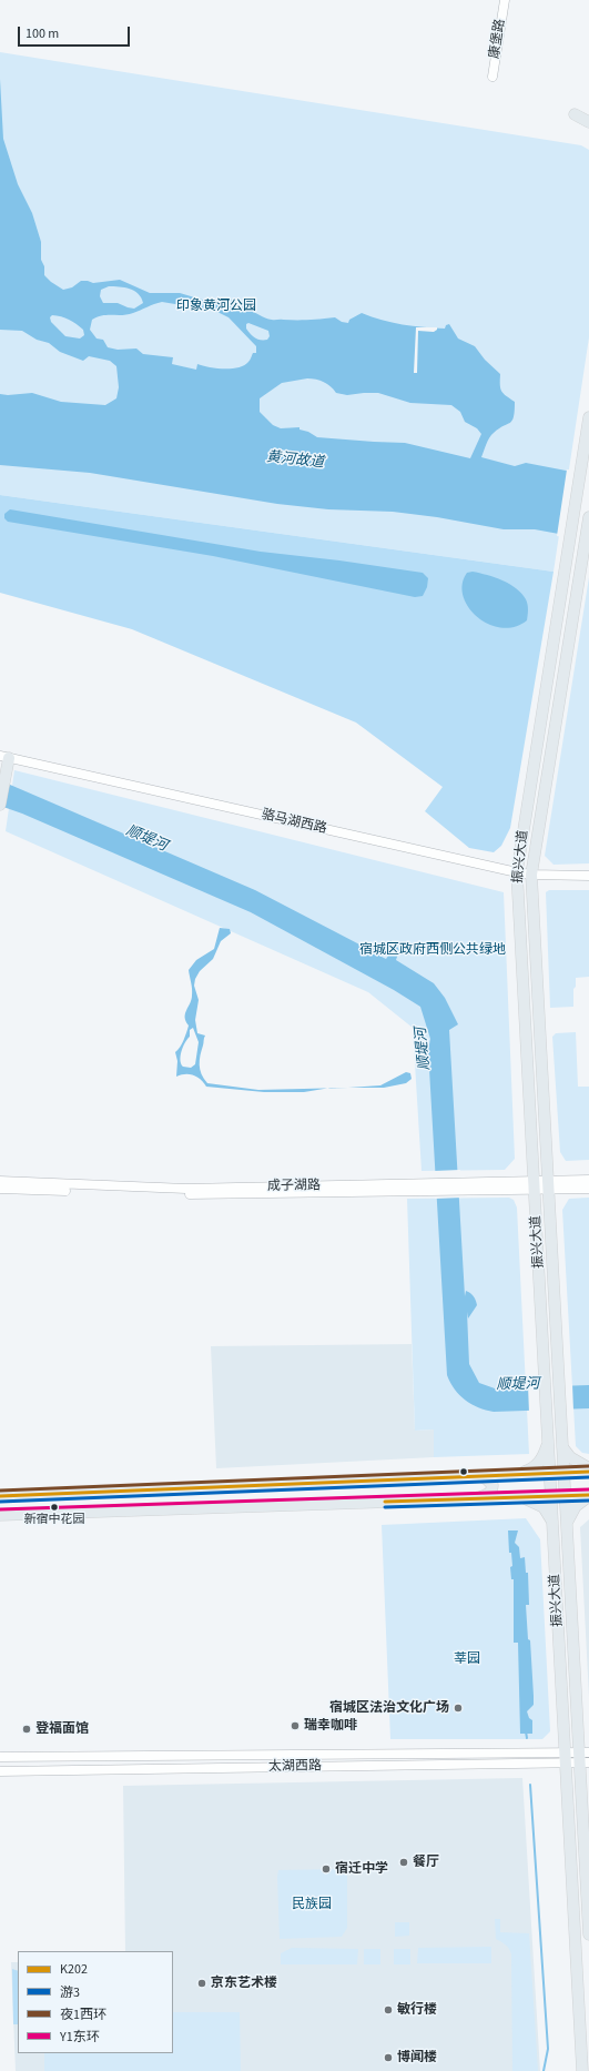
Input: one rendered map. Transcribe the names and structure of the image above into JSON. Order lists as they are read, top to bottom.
{
  "streets": {
    "main road": ["振兴大道"],
    "street": [
      "康堡路",
      "骆马湖西路",
      "成子湖路",
      "太湖西路"
    ]
  },
  "crossings": [
    ["骆马湖西路", "振兴大道"],
    ["振兴大道", "成子湖路"],
    ["振兴大道", "太湖西路"]
  ],
  "water": ["黄河故道", "顺堤河"],
  "parks": [
    "印象黄河公园",
    "宿城区政府西侧公共绿地",
    "莘园",
    "民族园"
  ],
  "places": [
    "新宿中花园",
    "宿城区法治文化广场",
    "瑞幸咖啡",
    "登福面馆",
    "餐厅",
    "宿迁中学",
    "京东艺术楼",
    "敏行楼",
    "博闻楼"
  ],
  "lines": [
    "transit line 夜1西环",
    "transit line K202",
    "transit line 游3",
    "transit line Y1东环"
  ],
  "legend": [
    "K202",
    "游3",
    "夜1西环",
    "Y1东环"
  ],
  "scale_bar": "100 m"
}
